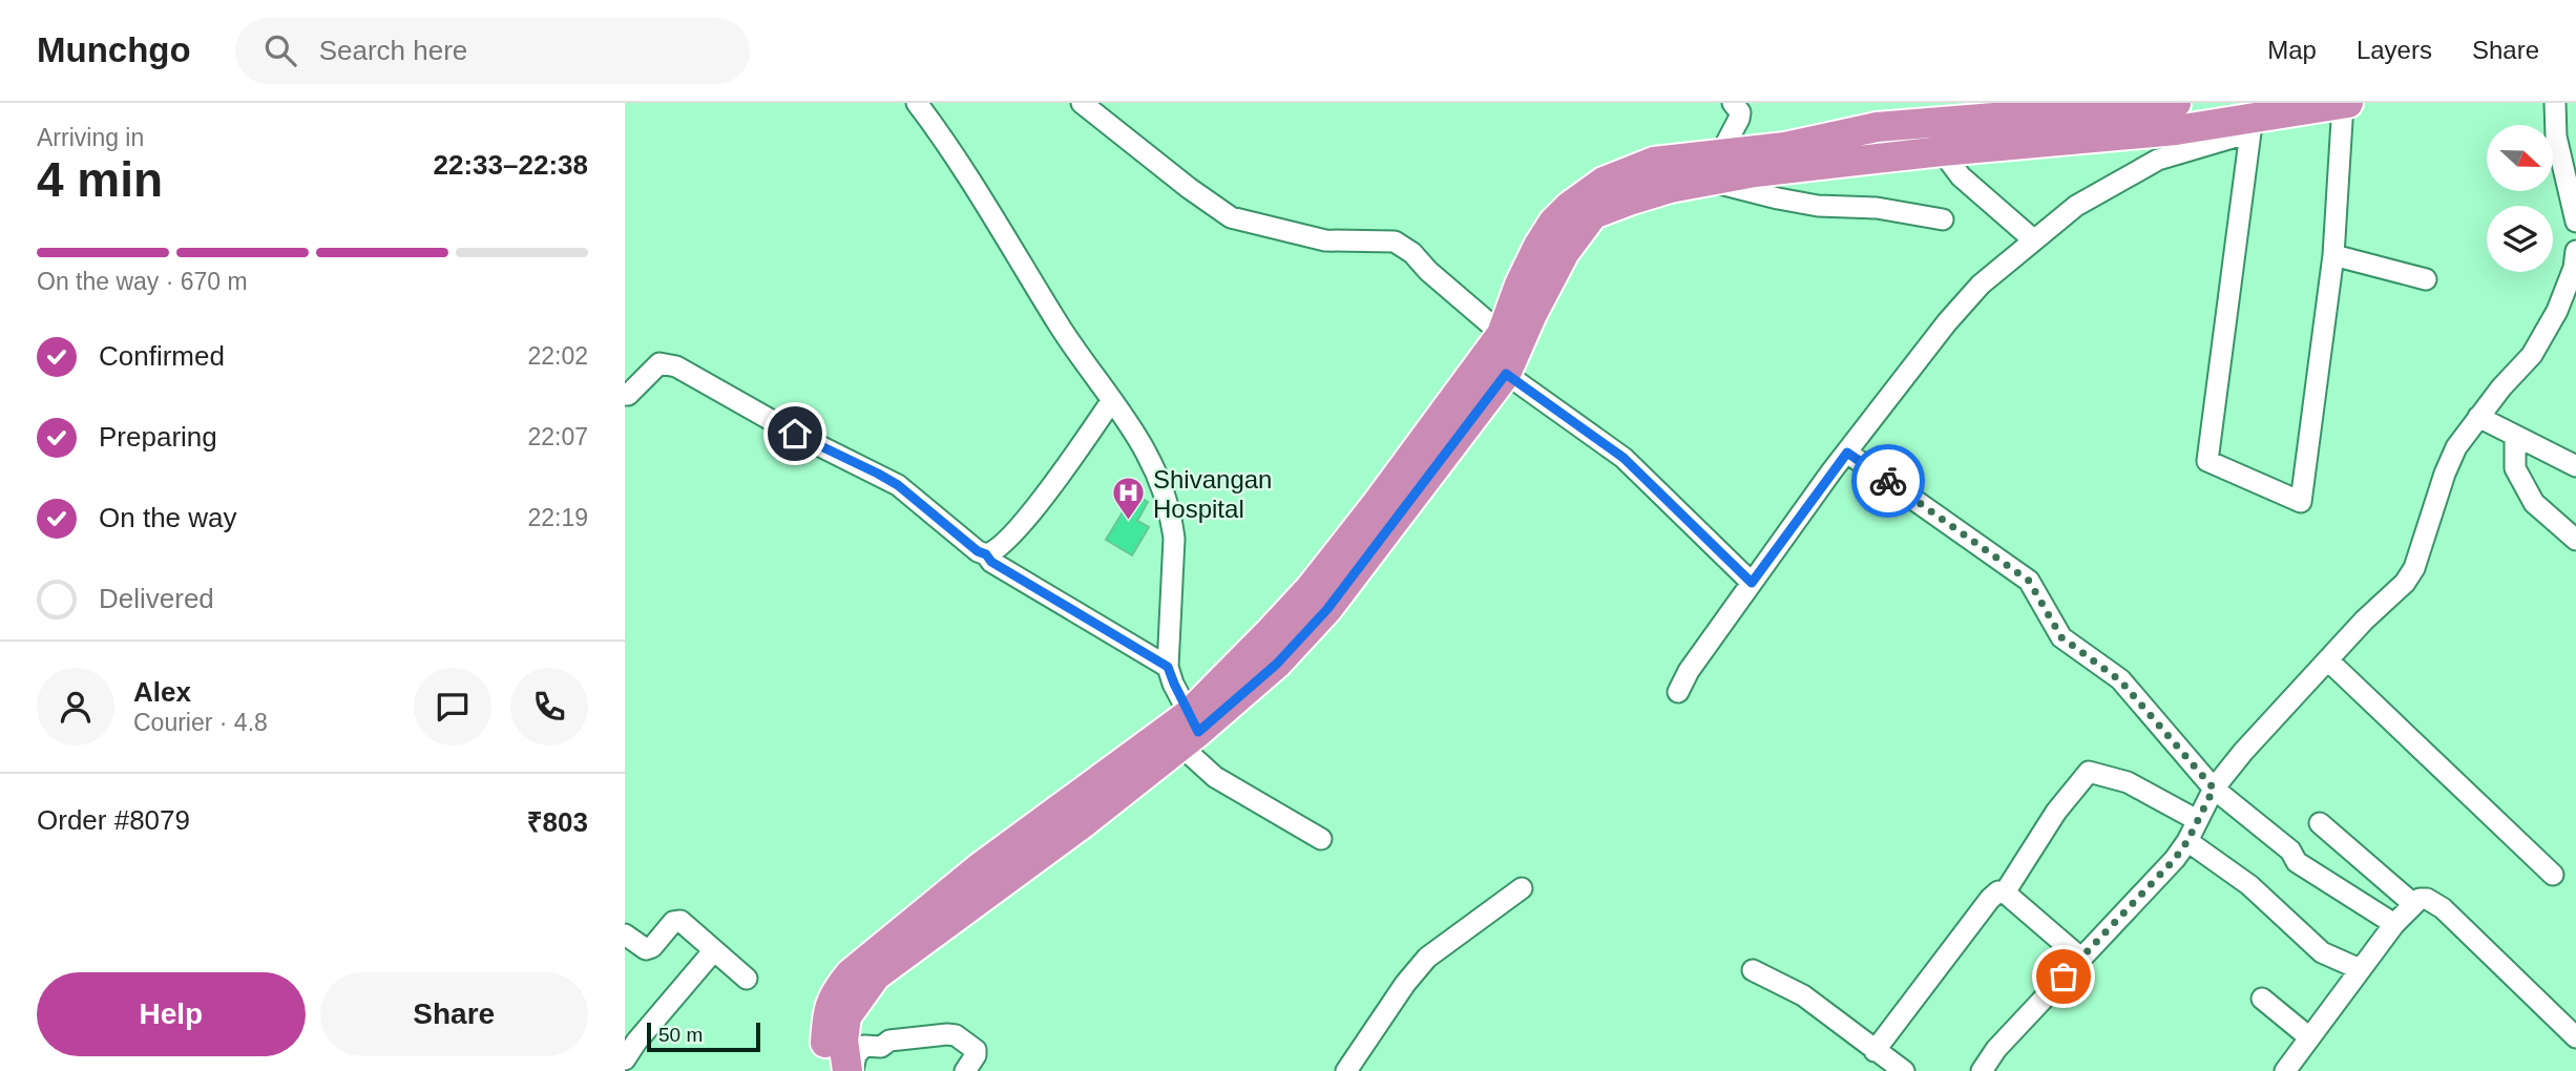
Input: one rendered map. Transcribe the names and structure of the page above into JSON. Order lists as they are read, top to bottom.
{
  "places": {
    "hospital": ["Shivangan Hospital"]
  },
  "scale_bar": "50 m",
  "north": "right",
  "page": {
    "header": "Munchgo",
    "search": "Search here",
    "nav": ["Map", "Layers", "Share"],
    "heading": ["4 min", "Arriving in", "22:33–22:38"],
    "panel": [
      "Alex",
      "Courier · 4.8",
      "Order #8079",
      "₹803"
    ],
    "bar": "On the way · 670 m",
    "list": [
      ["Confirmed", "22:02"],
      ["Preparing", "22:07"],
      ["On the way", "22:19"],
      "Delivered"
    ],
    "buttons": ["Help", "Share"],
    "scale": "50 m"
  }
}
